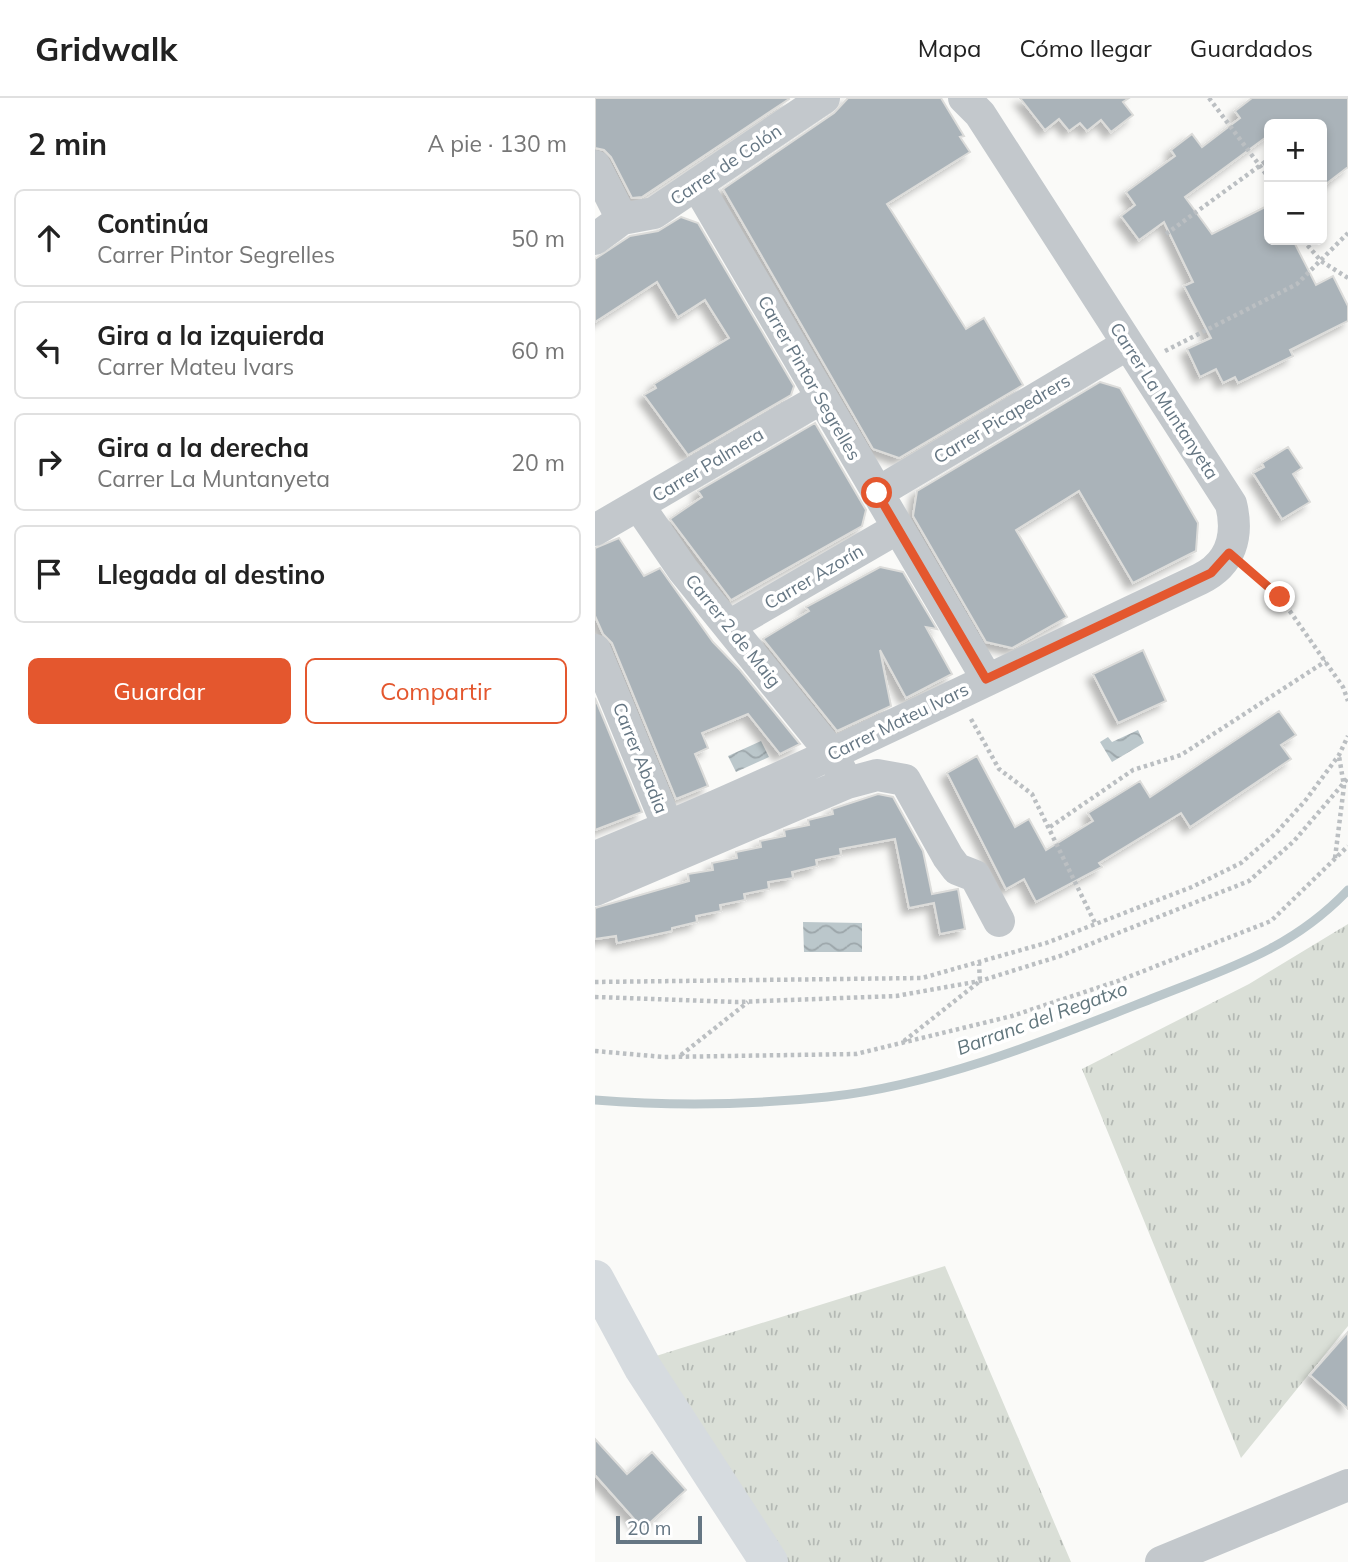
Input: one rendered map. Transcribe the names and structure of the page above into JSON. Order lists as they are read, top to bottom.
{
  "streets": {
    "street": [
      "Carrer de Colón",
      "Carrer Pintor Segrelles",
      "Carrer La Muntanyeta",
      "Carrer Picapedrers",
      "Carrer Palmera",
      "Carrer Azorín",
      "Carrer 2 de Maig",
      "Carrer Mateu Ivars",
      "Carrer Abadia"
    ]
  },
  "crossings": [
    ["Carrer de Colón", "Carrer Pintor Segrelles"],
    ["Carrer Pintor Segrelles", "Carrer Picapedrers"],
    ["Carrer Pintor Segrelles", "Carrer Palmera"],
    ["Carrer Pintor Segrelles", "Carrer Azorín"],
    ["Carrer Pintor Segrelles", "Carrer Mateu Ivars"],
    ["Carrer La Muntanyeta", "Carrer Picapedrers"],
    ["Carrer La Muntanyeta", "Carrer Mateu Ivars"],
    ["Carrer Palmera", "Carrer 2 de Maig"],
    ["Carrer Azorín", "Carrer 2 de Maig"],
    ["Carrer 2 de Maig", "Carrer Mateu Ivars"],
    ["Carrer Mateu Ivars", "Carrer Abadia"]
  ],
  "water": ["Barranc del Regatxo"],
  "scale_bar": "20 m",
  "page": {
    "header": "Gridwalk",
    "nav": ["Mapa", "Cómo llegar", "Guardados"],
    "heading": ["2 min", "A pie · 130 m"],
    "map_buttons": ["+", "−"],
    "list": [
      ["Continúa", "Carrer Pintor Segrelles", "50 m"],
      ["Gira a la izquierda", "Carrer Mateu Ivars", "60 m"],
      ["Gira a la derecha", "Carrer La Muntanyeta", "20 m"],
      "Llegada al destino"
    ],
    "buttons": ["Guardar", "Compartir"],
    "scale": "20 m"
  }
}
